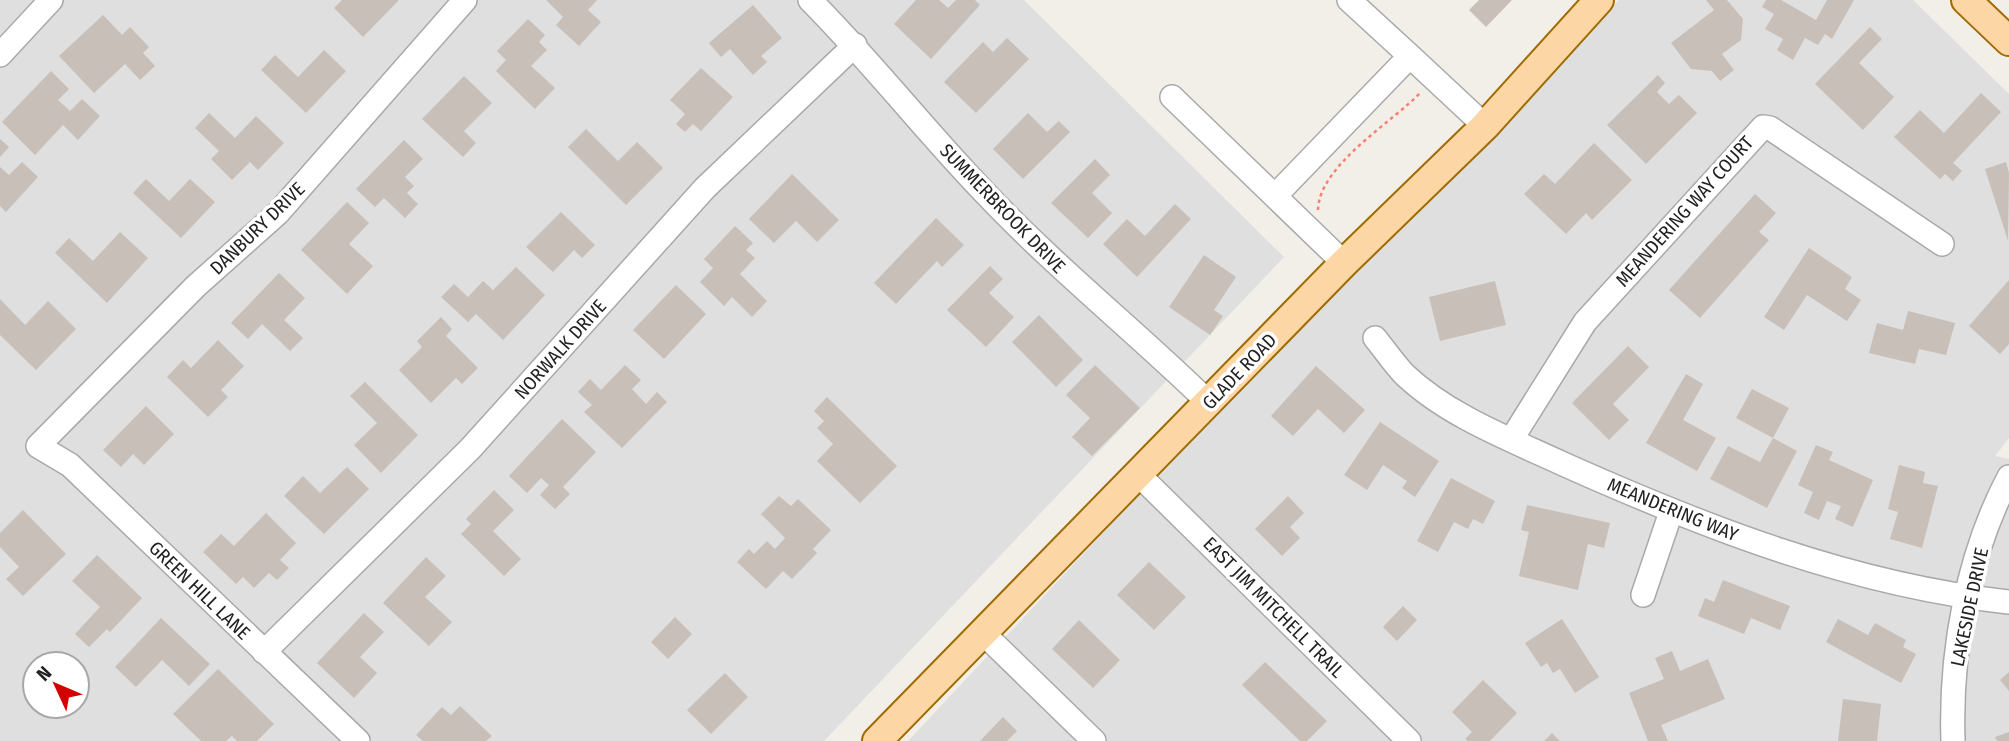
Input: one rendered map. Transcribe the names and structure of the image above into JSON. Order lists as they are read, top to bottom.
{
  "streets": {
    "main road": ["GLADE ROAD"],
    "street": [
      "SUMMERBROOK DRIVE",
      "MEANDERING WAY COURT",
      "DANBURY DRIVE",
      "NORWALK DRIVE",
      "MEANDERING WAY",
      "GREEN HILL LANE",
      "EAST JIM MITCHELL TRAIL",
      "LAKESIDE DRIVE"
    ]
  },
  "crossings": [
    ["SUMMERBROOK DRIVE", "NORWALK DRIVE"],
    ["SUMMERBROOK DRIVE", "GLADE ROAD"],
    ["MEANDERING WAY COURT", "MEANDERING WAY"],
    ["DANBURY DRIVE", "GREEN HILL LANE"],
    ["NORWALK DRIVE", "GREEN HILL LANE"],
    ["GLADE ROAD", "EAST JIM MITCHELL TRAIL"],
    ["MEANDERING WAY", "LAKESIDE DRIVE"]
  ],
  "north": "top left"
}
